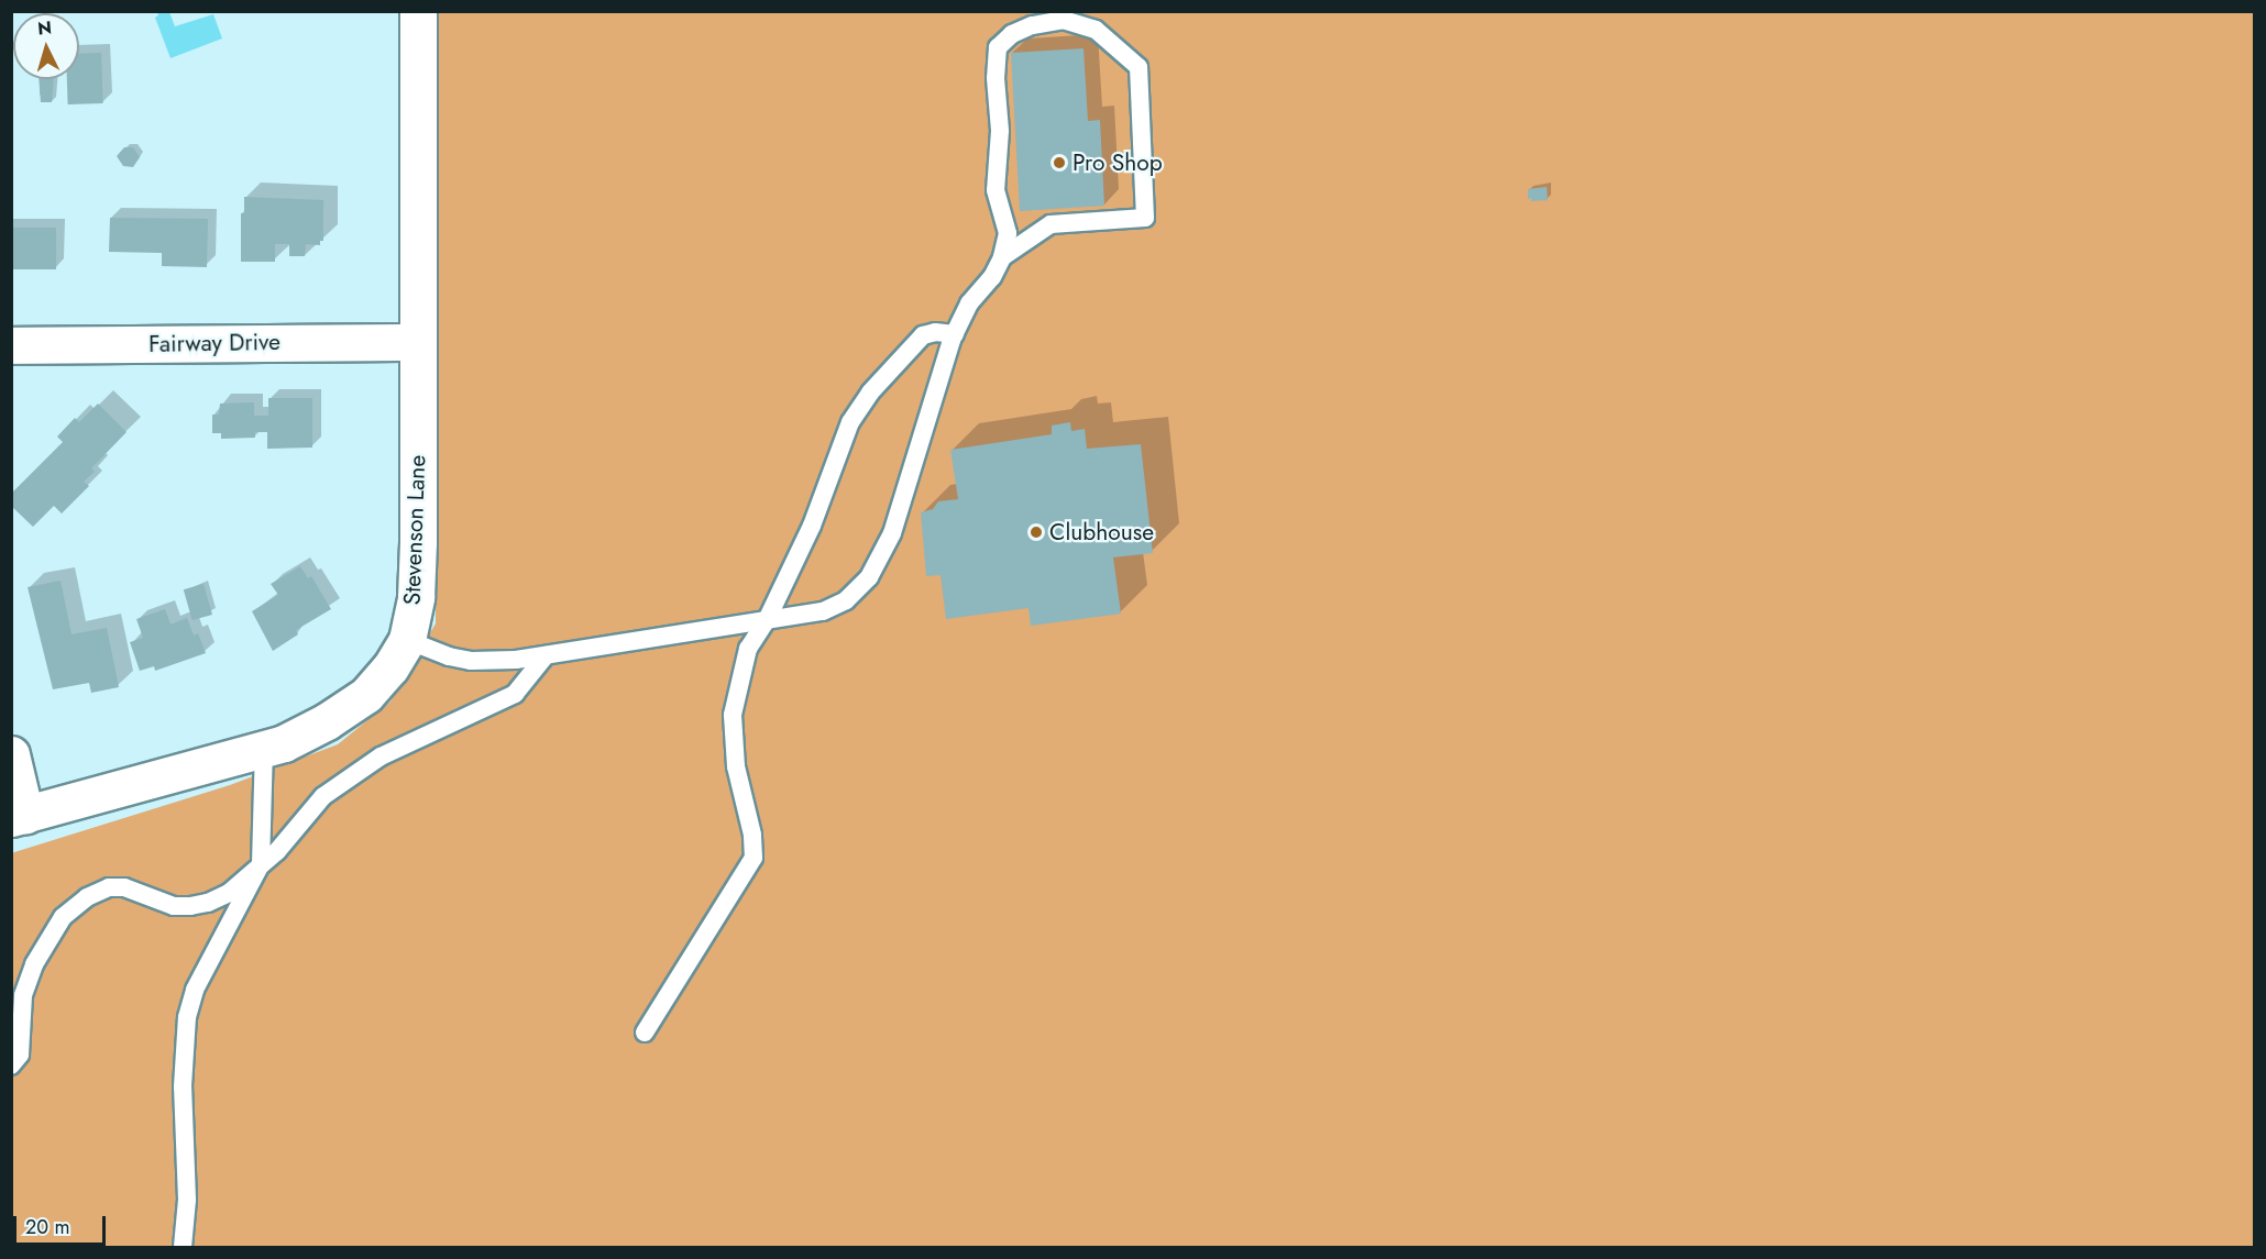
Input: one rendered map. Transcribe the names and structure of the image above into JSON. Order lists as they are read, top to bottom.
{
  "streets": {
    "street": ["Fairway Drive", "Stevenson Lane"]
  },
  "crossings": [
    ["Fairway Drive", "Stevenson Lane"]
  ],
  "places": ["Pro Shop", "Clubhouse"],
  "scale_bar": "20 m",
  "north": "top"
}
